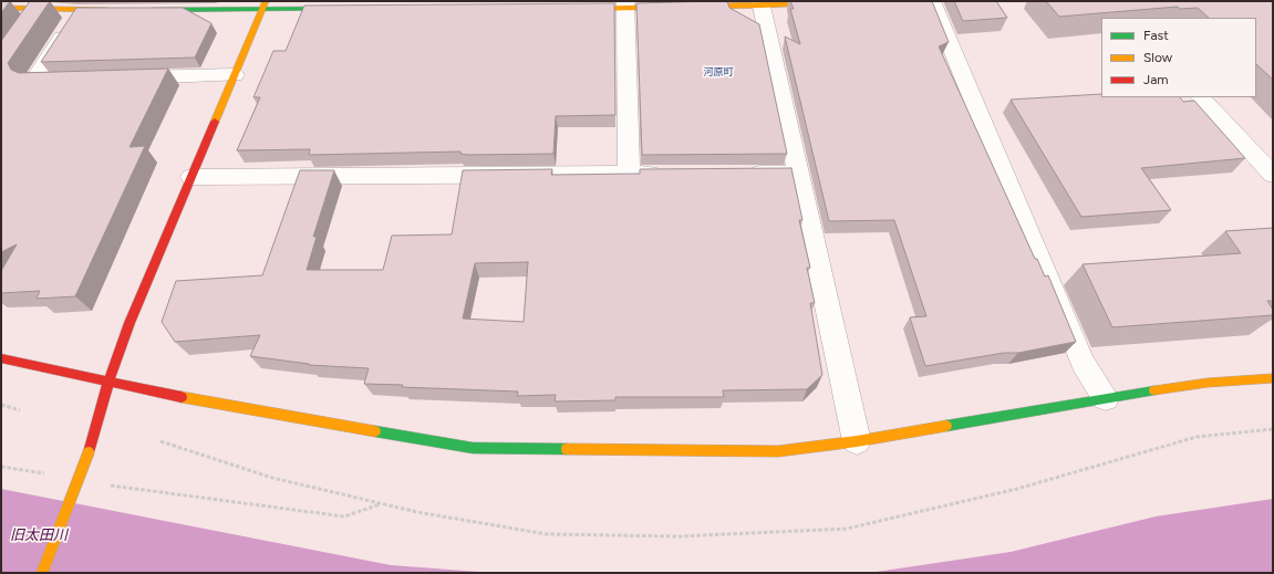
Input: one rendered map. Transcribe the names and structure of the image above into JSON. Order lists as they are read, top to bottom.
{
  "districts": ["河原町"],
  "water": ["旧太田川"],
  "legend": ["Fast", "Slow", "Jam"]
}
